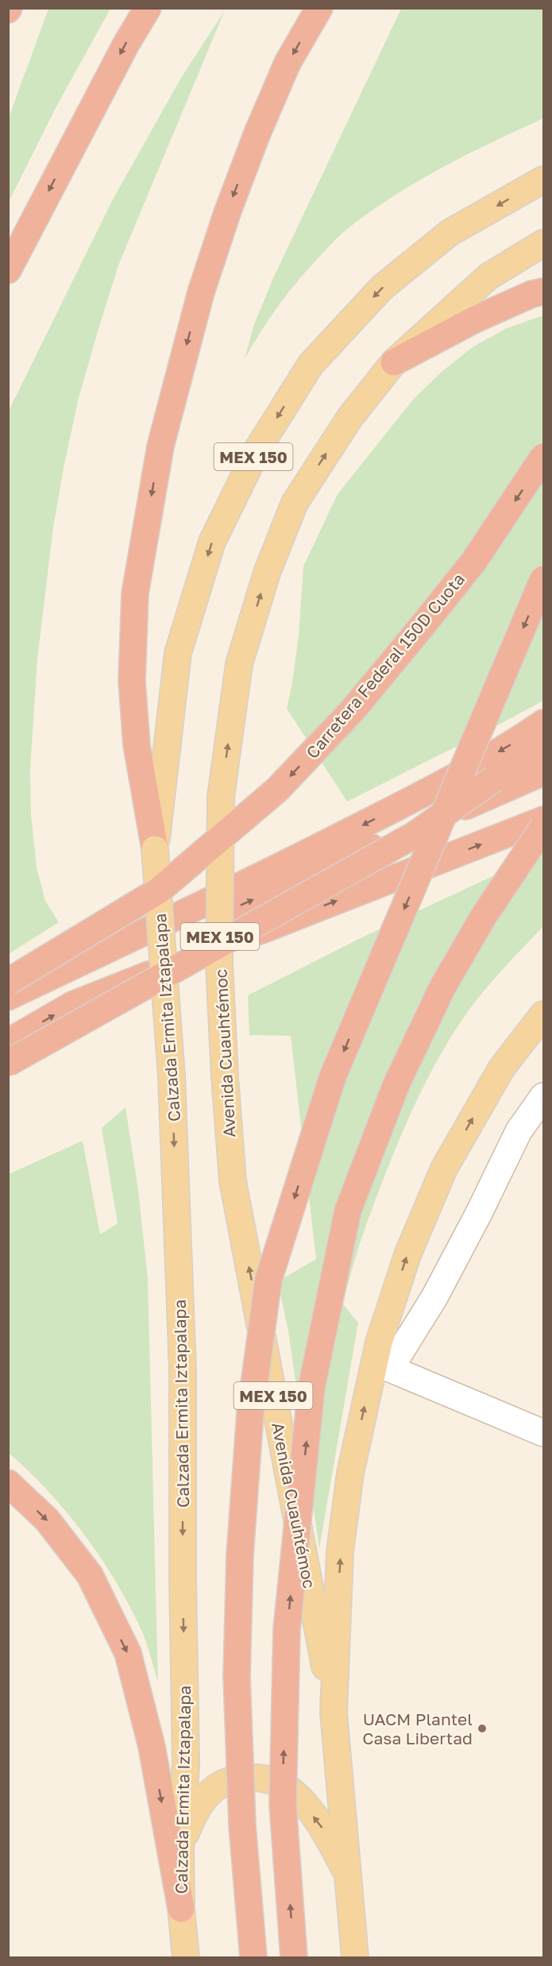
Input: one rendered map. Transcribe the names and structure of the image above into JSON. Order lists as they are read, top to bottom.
{
  "streets": {
    "highway": ["Carretera Federal 150D Cuota"],
    "main road": ["MEX 150", "Calzada Ermita Iztapalapa", "Avenida Cuauhtémoc"]
  },
  "crossings": [
    ["MEX 150", "Calzada Ermita Iztapalapa"]
  ],
  "places": ["UACM Plantel Casa Libertad"]
}
